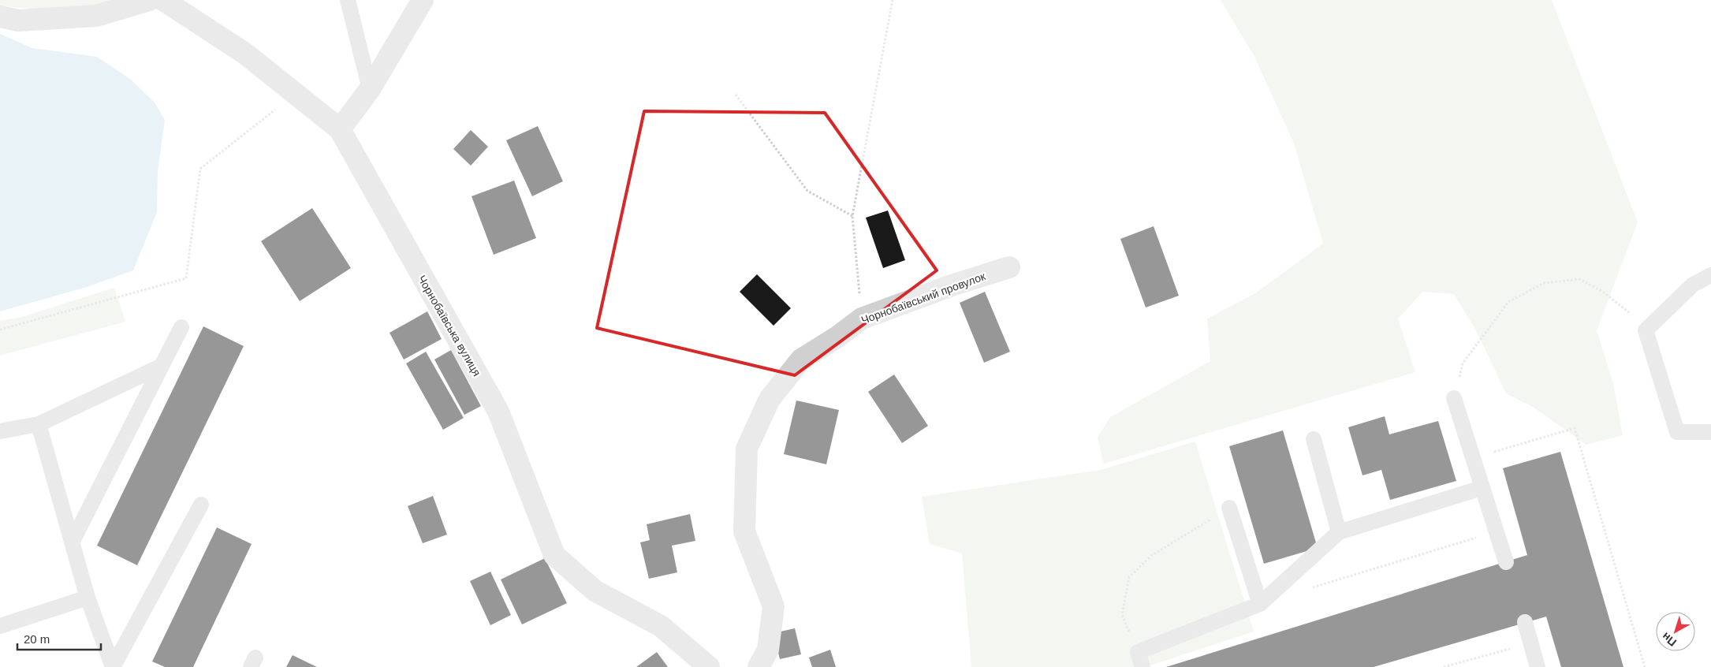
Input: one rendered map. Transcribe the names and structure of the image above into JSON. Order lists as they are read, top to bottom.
{
  "streets": {
    "street": ["Чорнобаївський провулок", "Чорнобаївська вулиця"]
  },
  "scale_bar": "20 m",
  "north": "bottom left"
}
